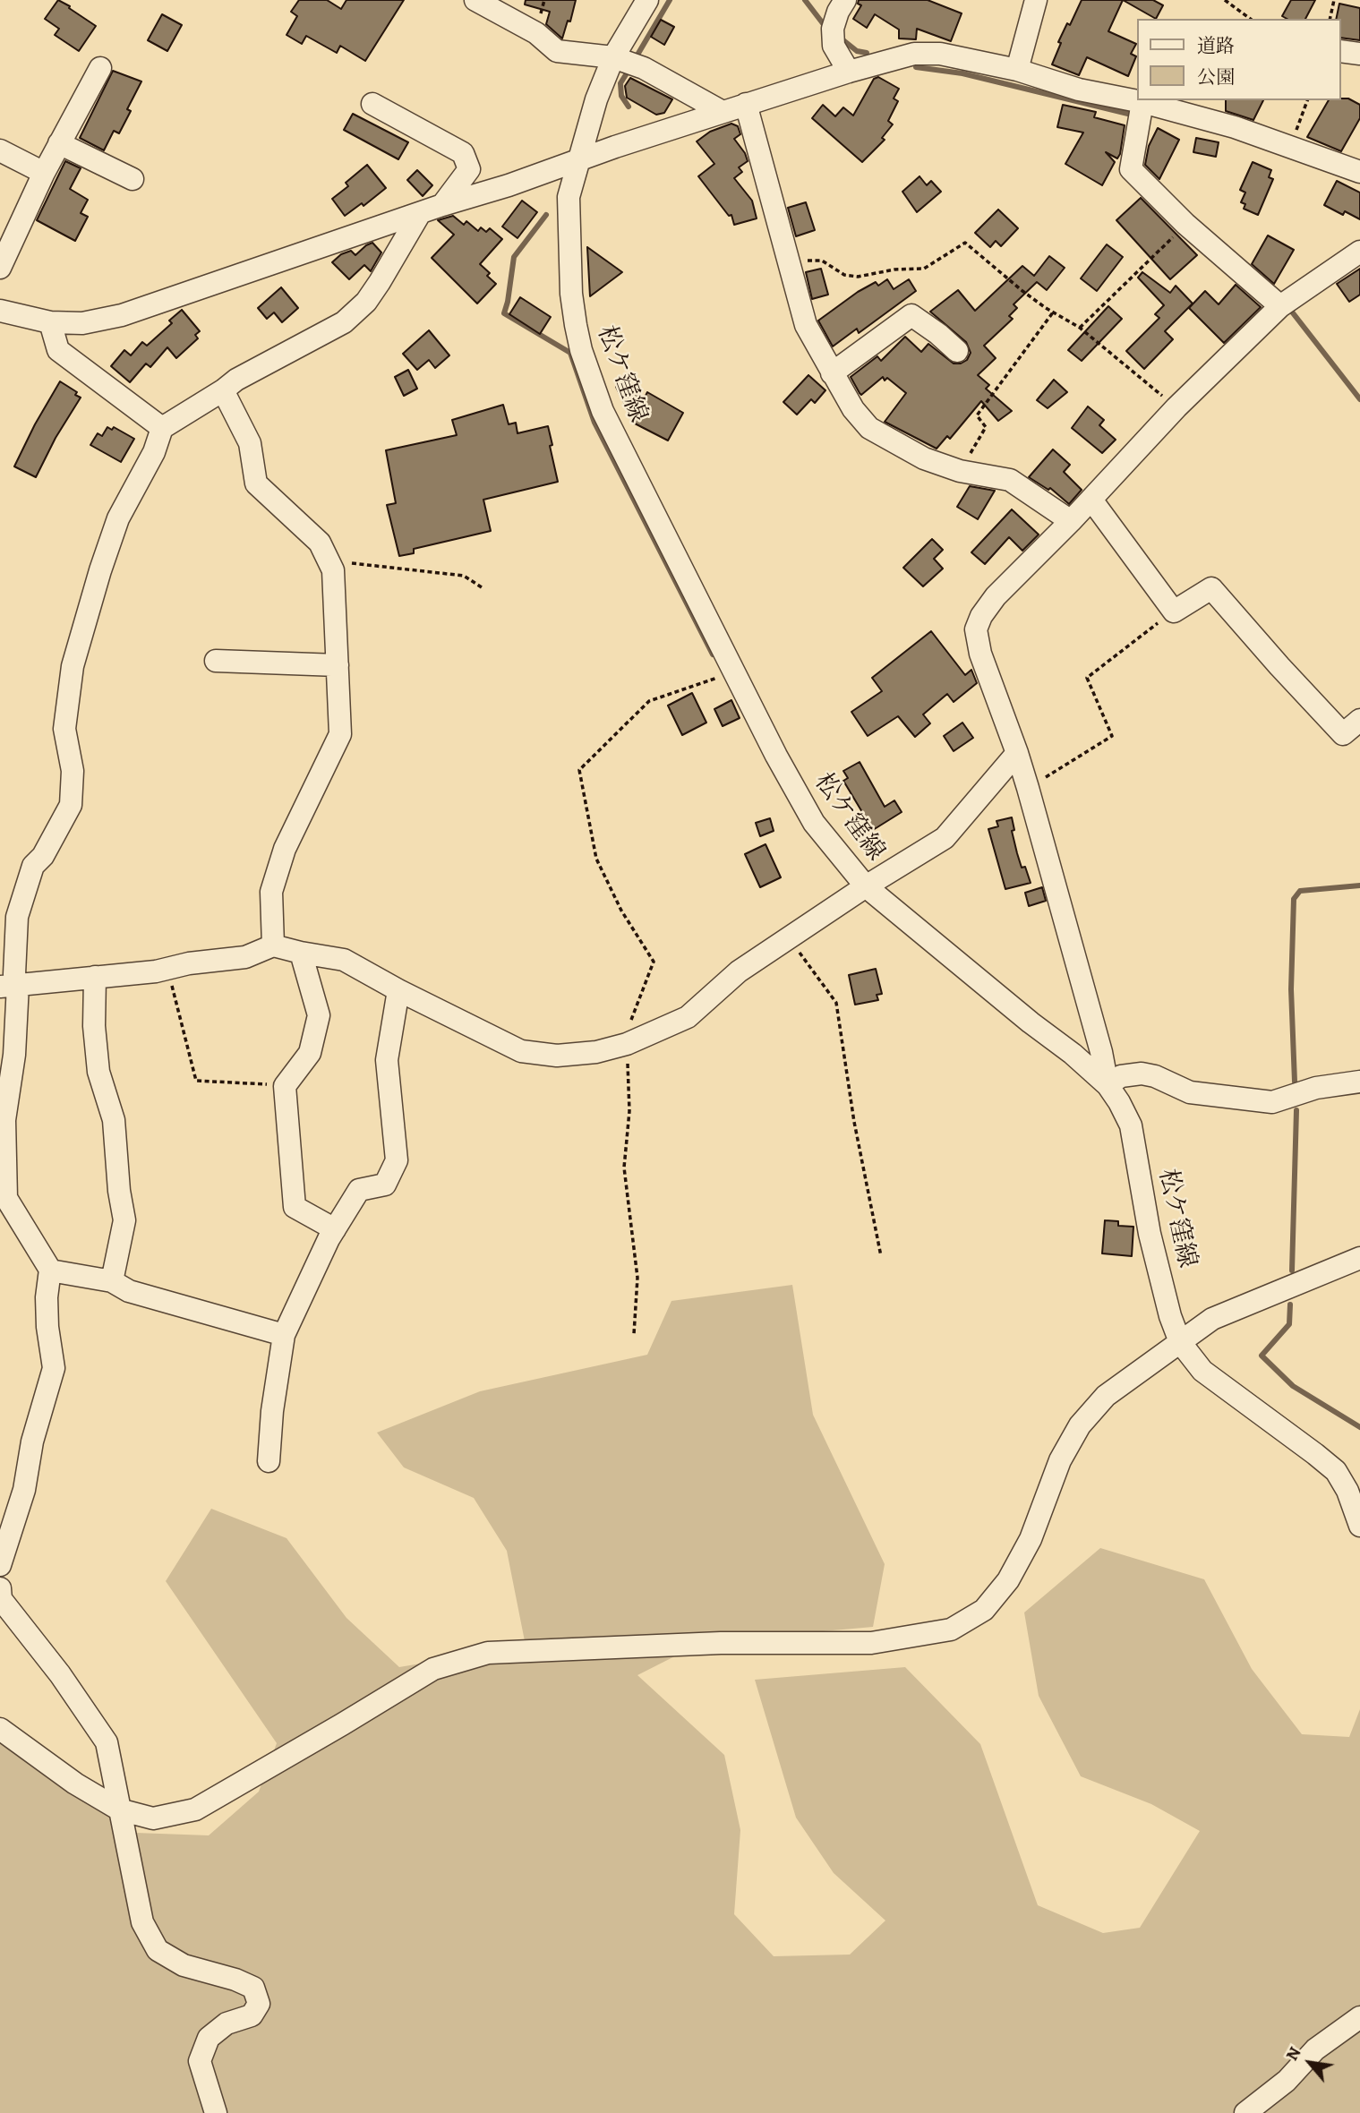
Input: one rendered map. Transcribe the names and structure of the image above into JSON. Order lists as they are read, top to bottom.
{
  "streets": {
    "street": ["松ケ窪線"]
  },
  "legend": ["道路", "公園"],
  "north": "top left"
}
